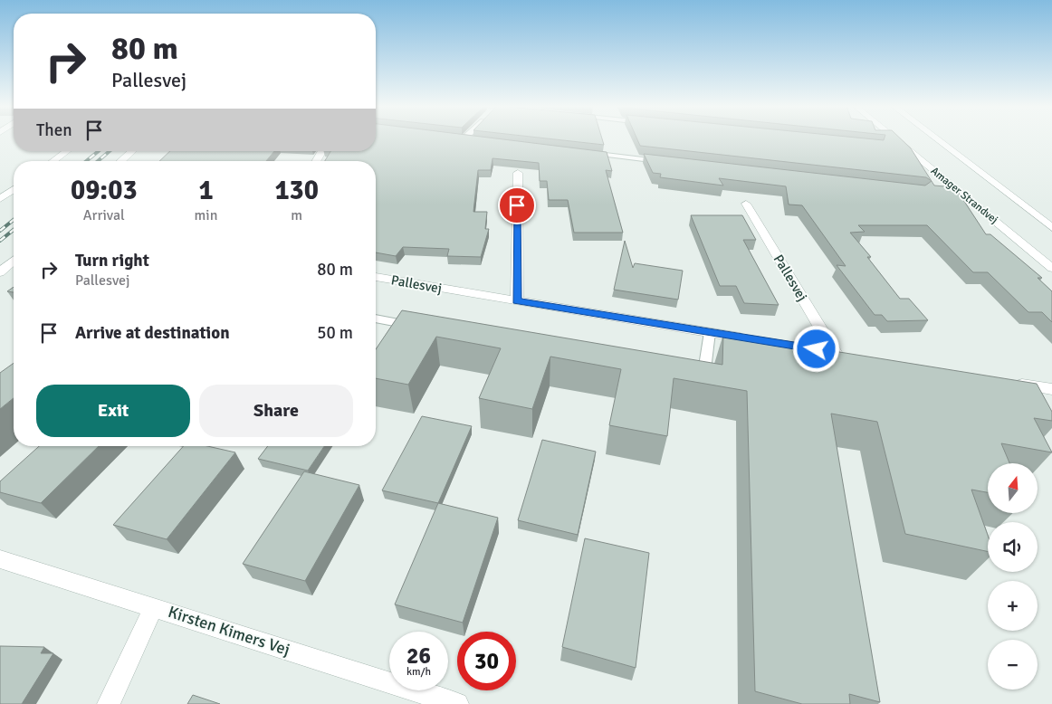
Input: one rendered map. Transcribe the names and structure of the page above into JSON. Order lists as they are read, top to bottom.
{
  "streets": {
    "street": ["Amager Strandvej", "Pallesvej", "Kirsten Kimers Vej"]
  },
  "north": "top",
  "page": {
    "turn": ["80 m", "Pallesvej"],
    "then": "Then",
    "eta": [
      "09:03",
      "Arrival",
      "1",
      "min",
      "130",
      "m"
    ],
    "list": [
      {
        "name": "Turn right",
        "note": "Pallesvej",
        "value": "80 m"
      },
      {
        "name": "Arrive at destination",
        "value": "50 m"
      }
    ],
    "buttons": ["Exit", "Share"],
    "map_buttons": ["+", "−"],
    "speed": "26 km/h",
    "limit": "30"
  }
}
